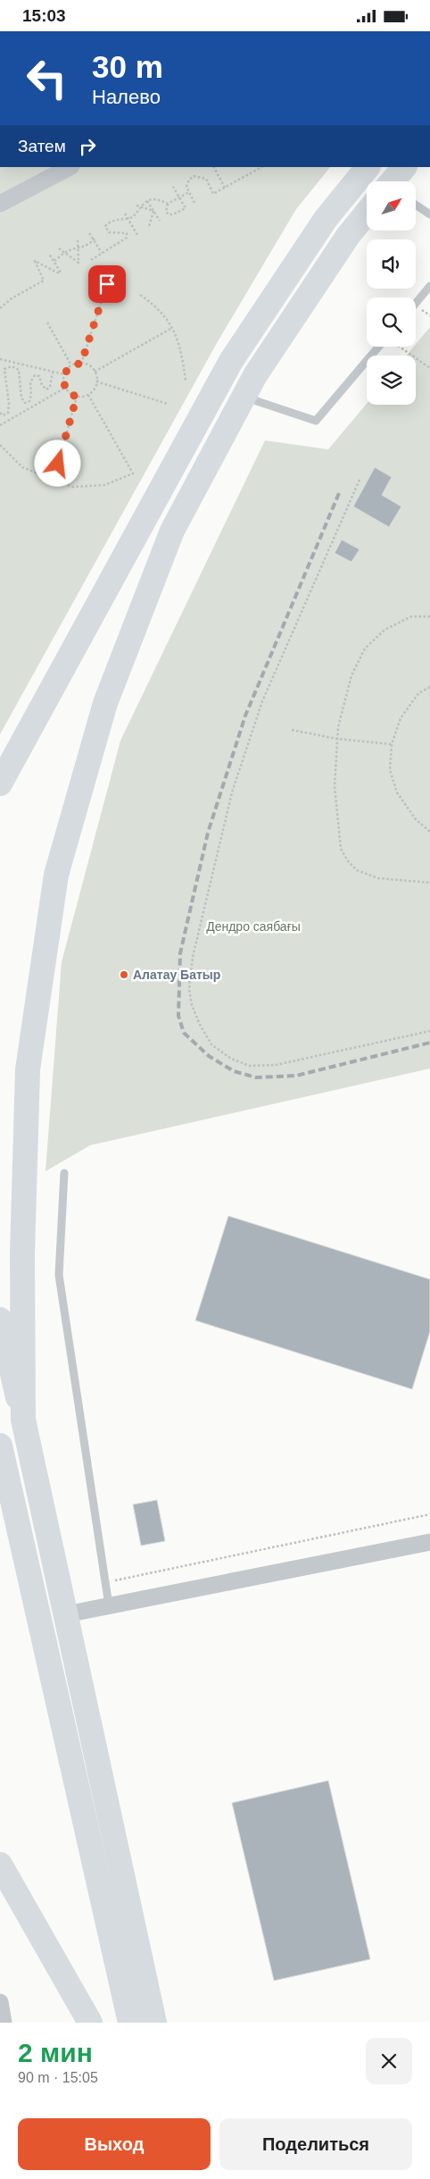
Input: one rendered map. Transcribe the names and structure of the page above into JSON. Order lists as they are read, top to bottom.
{
  "parks": ["Дендро саябағы"],
  "places": ["Алатау Батыр"],
  "north": "top right",
  "page": {
    "status": "15:03",
    "turn": ["30 m", "Налево"],
    "then": "Затем",
    "heading": ["2 мин", "90 m · 15:05"],
    "buttons": ["Выход", "Поделиться"]
  }
}
